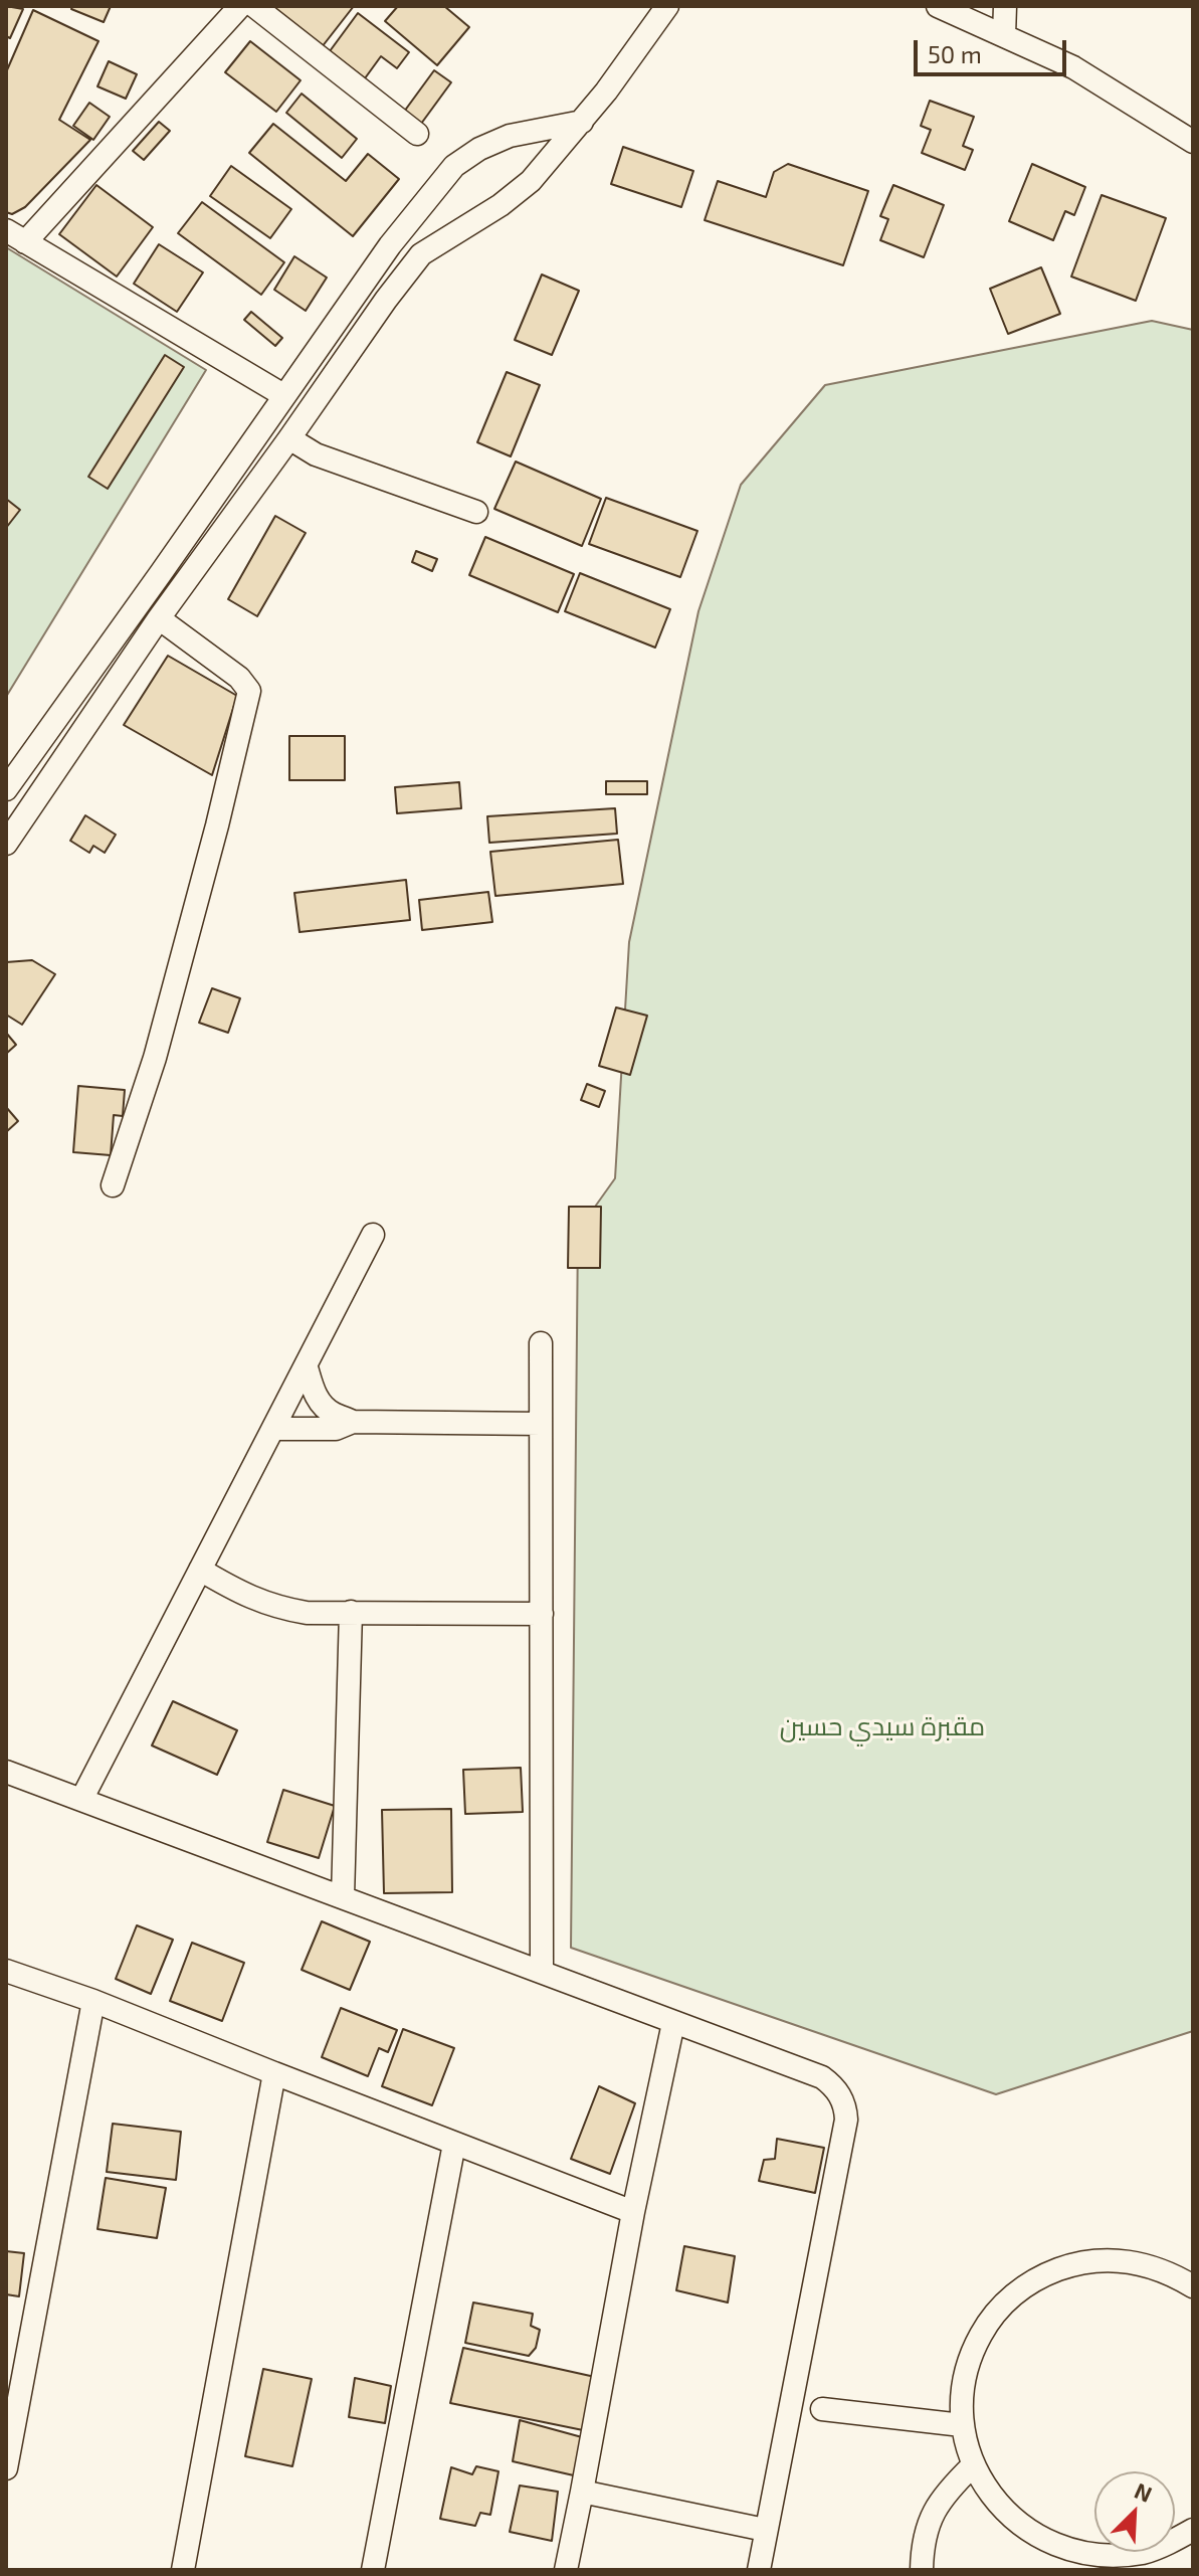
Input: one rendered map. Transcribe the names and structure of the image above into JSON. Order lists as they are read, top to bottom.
{
  "parks": ["مقبرة سيدي حسين"],
  "scale_bar": "50 m",
  "north": "top right"
}
